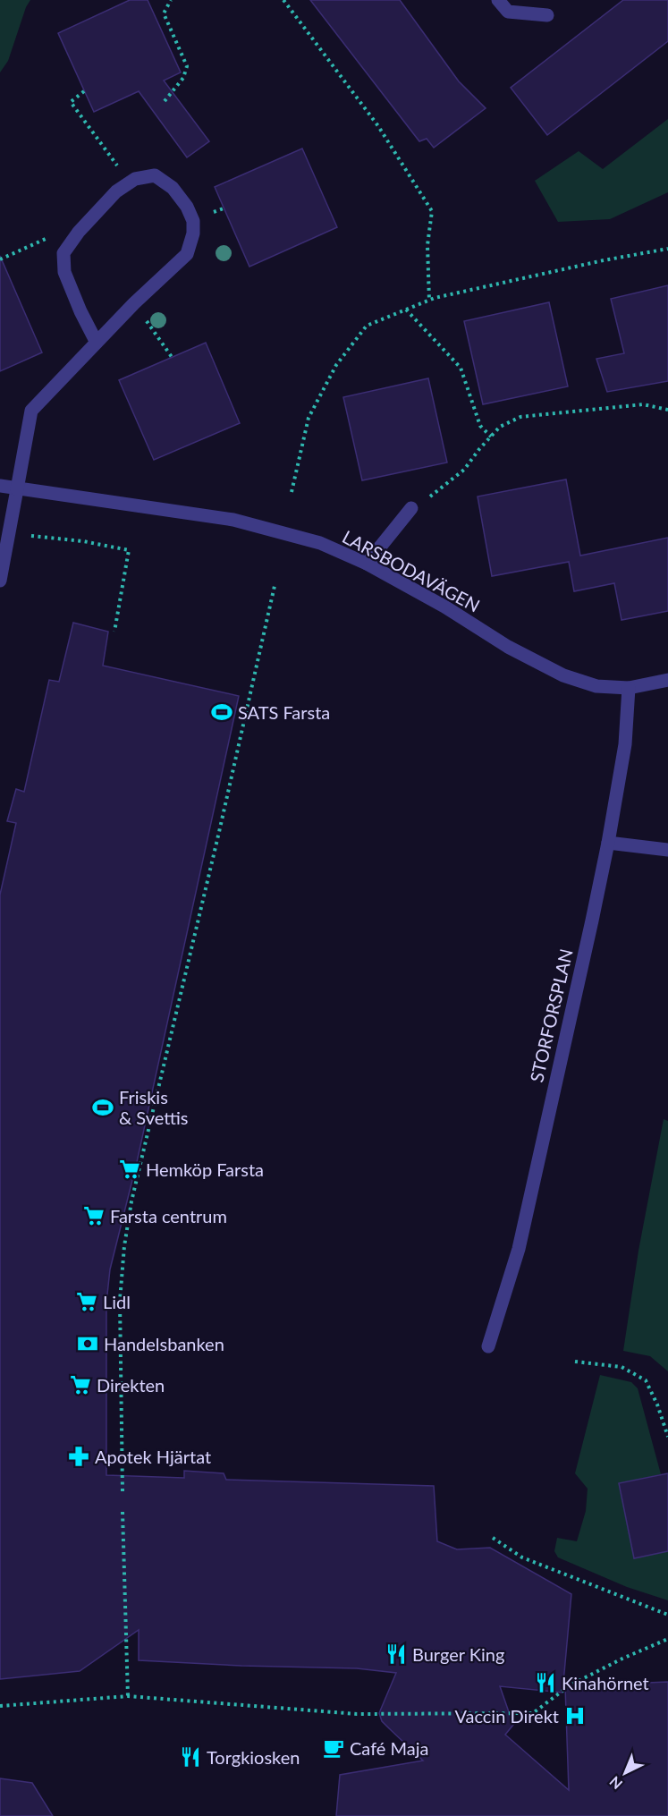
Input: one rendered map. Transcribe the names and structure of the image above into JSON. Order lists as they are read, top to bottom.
{
  "streets": {
    "street": ["LARSBODAVÄGEN", "STORFORSPLAN"]
  },
  "crossings": [
    ["LARSBODAVÄGEN", "STORFORSPLAN"]
  ],
  "places": {
    "sports": ["SATS Farsta", "Friskis & Svettis"],
    "supermarket": [
      "Hemköp Farsta",
      "Farsta centrum",
      "Lidl",
      "Direkten"
    ],
    "bank": ["Handelsbanken"],
    "pharmacy": ["Apotek Hjärtat"],
    "restaurant": ["Burger King", "Kinahörnet", "Torgkiosken"],
    "hospital": ["Vaccin Direkt"],
    "cafe": ["Café Maja"]
  },
  "north": "bottom left"
}
